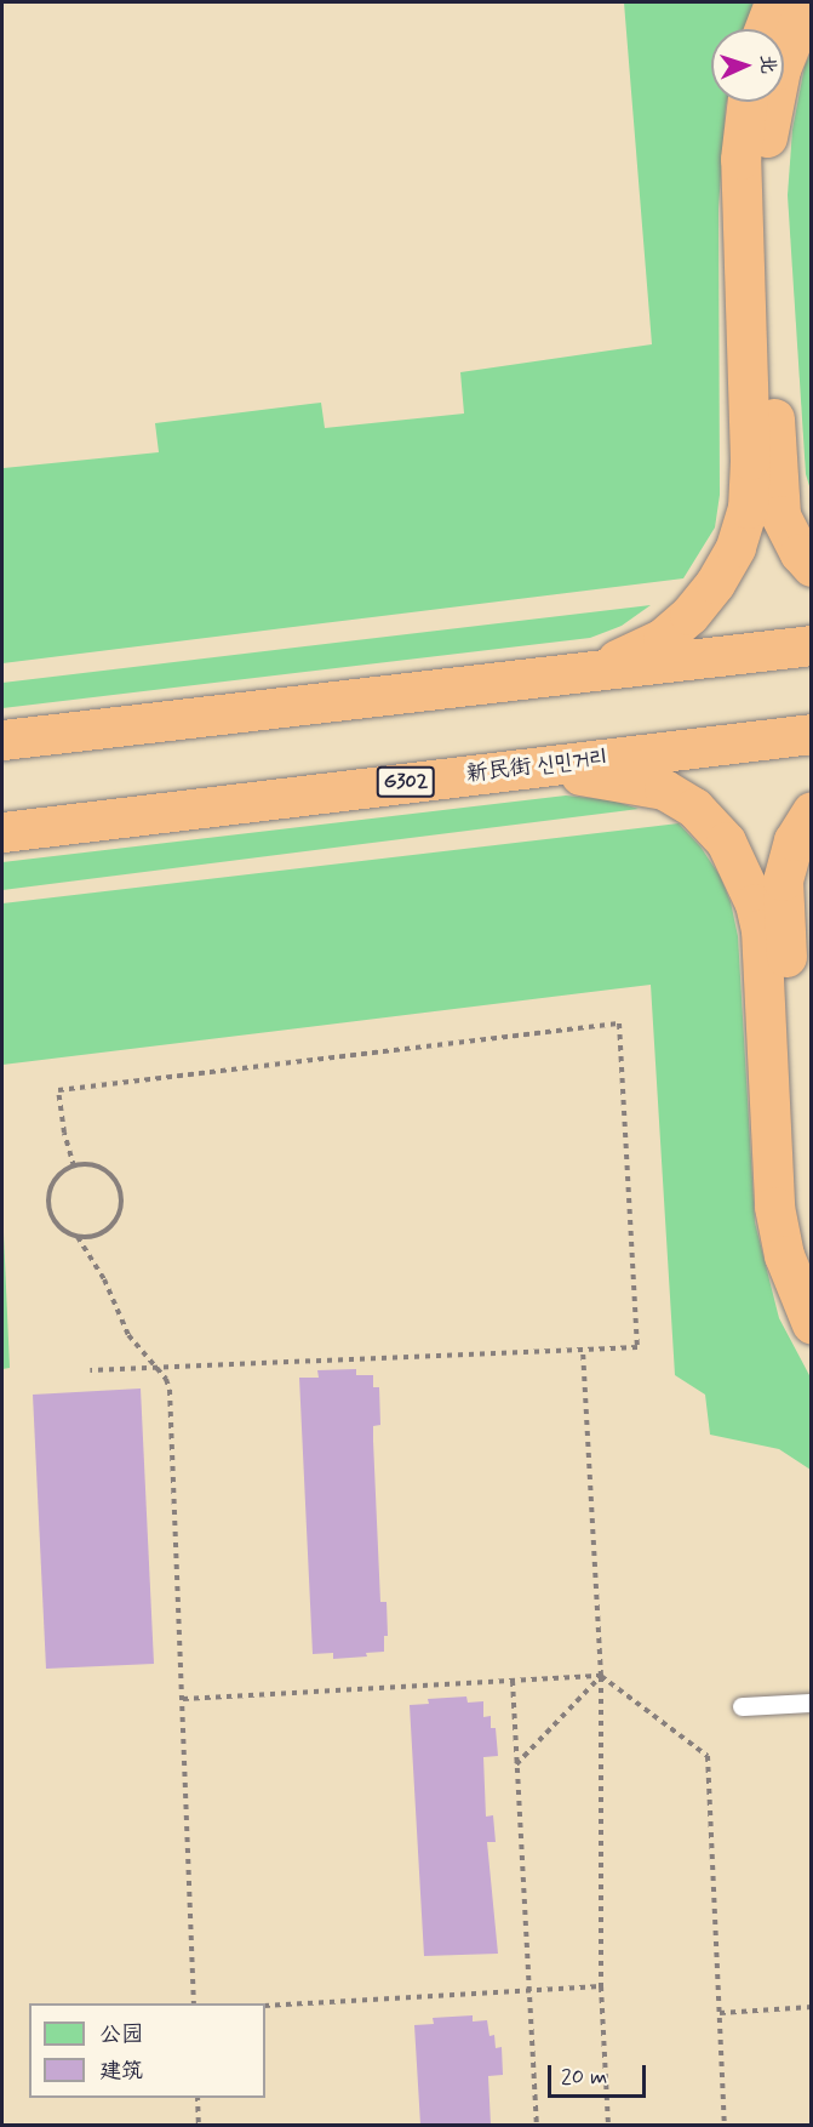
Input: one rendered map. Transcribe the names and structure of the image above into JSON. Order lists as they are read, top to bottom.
{
  "streets": {
    "highway": ["新民街 신민거리", "G302"]
  },
  "legend": ["公园", "建筑"],
  "scale_bar": "20 m",
  "north": "right"
}
